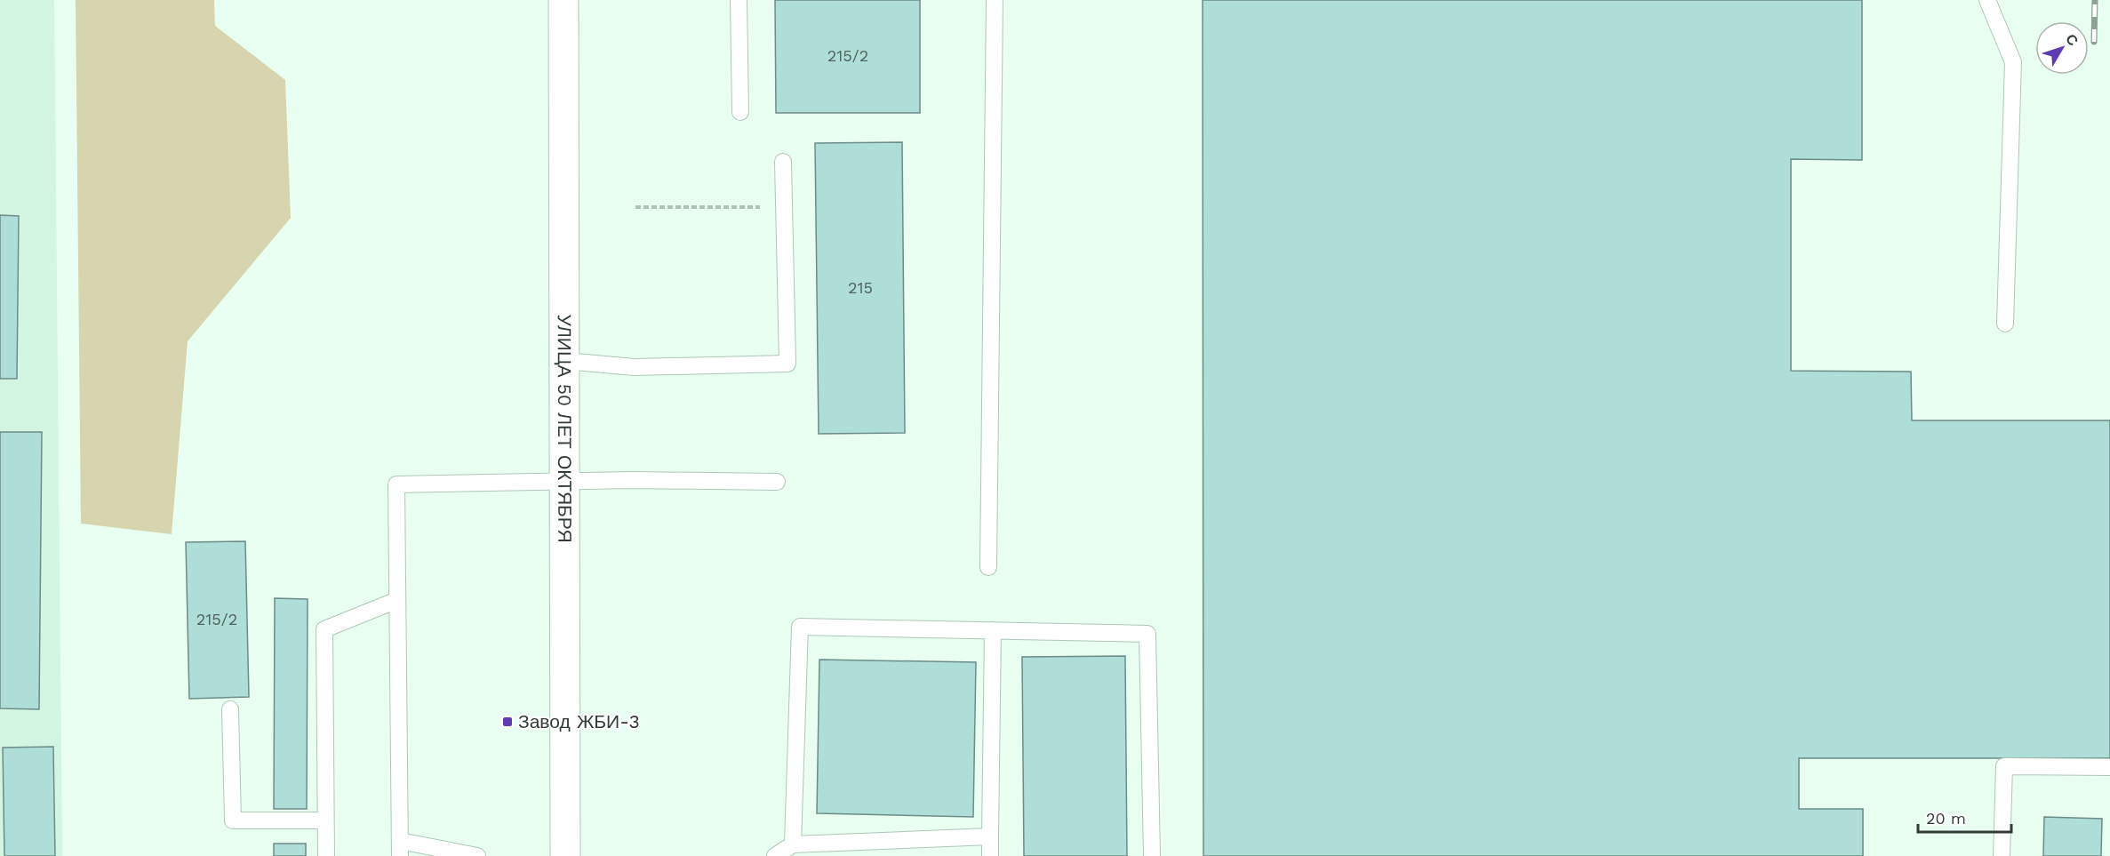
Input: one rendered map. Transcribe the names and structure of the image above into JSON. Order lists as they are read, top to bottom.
{
  "streets": {
    "main road": ["УЛИЦА 50 ЛЕТ ОКТЯБРЯ"]
  },
  "places": {
    "transit": ["Завод ЖБИ-3"]
  },
  "house_numbers": ["215/2", "215", "215/2"],
  "scale_bar": "20 m",
  "north": "top right"
}
